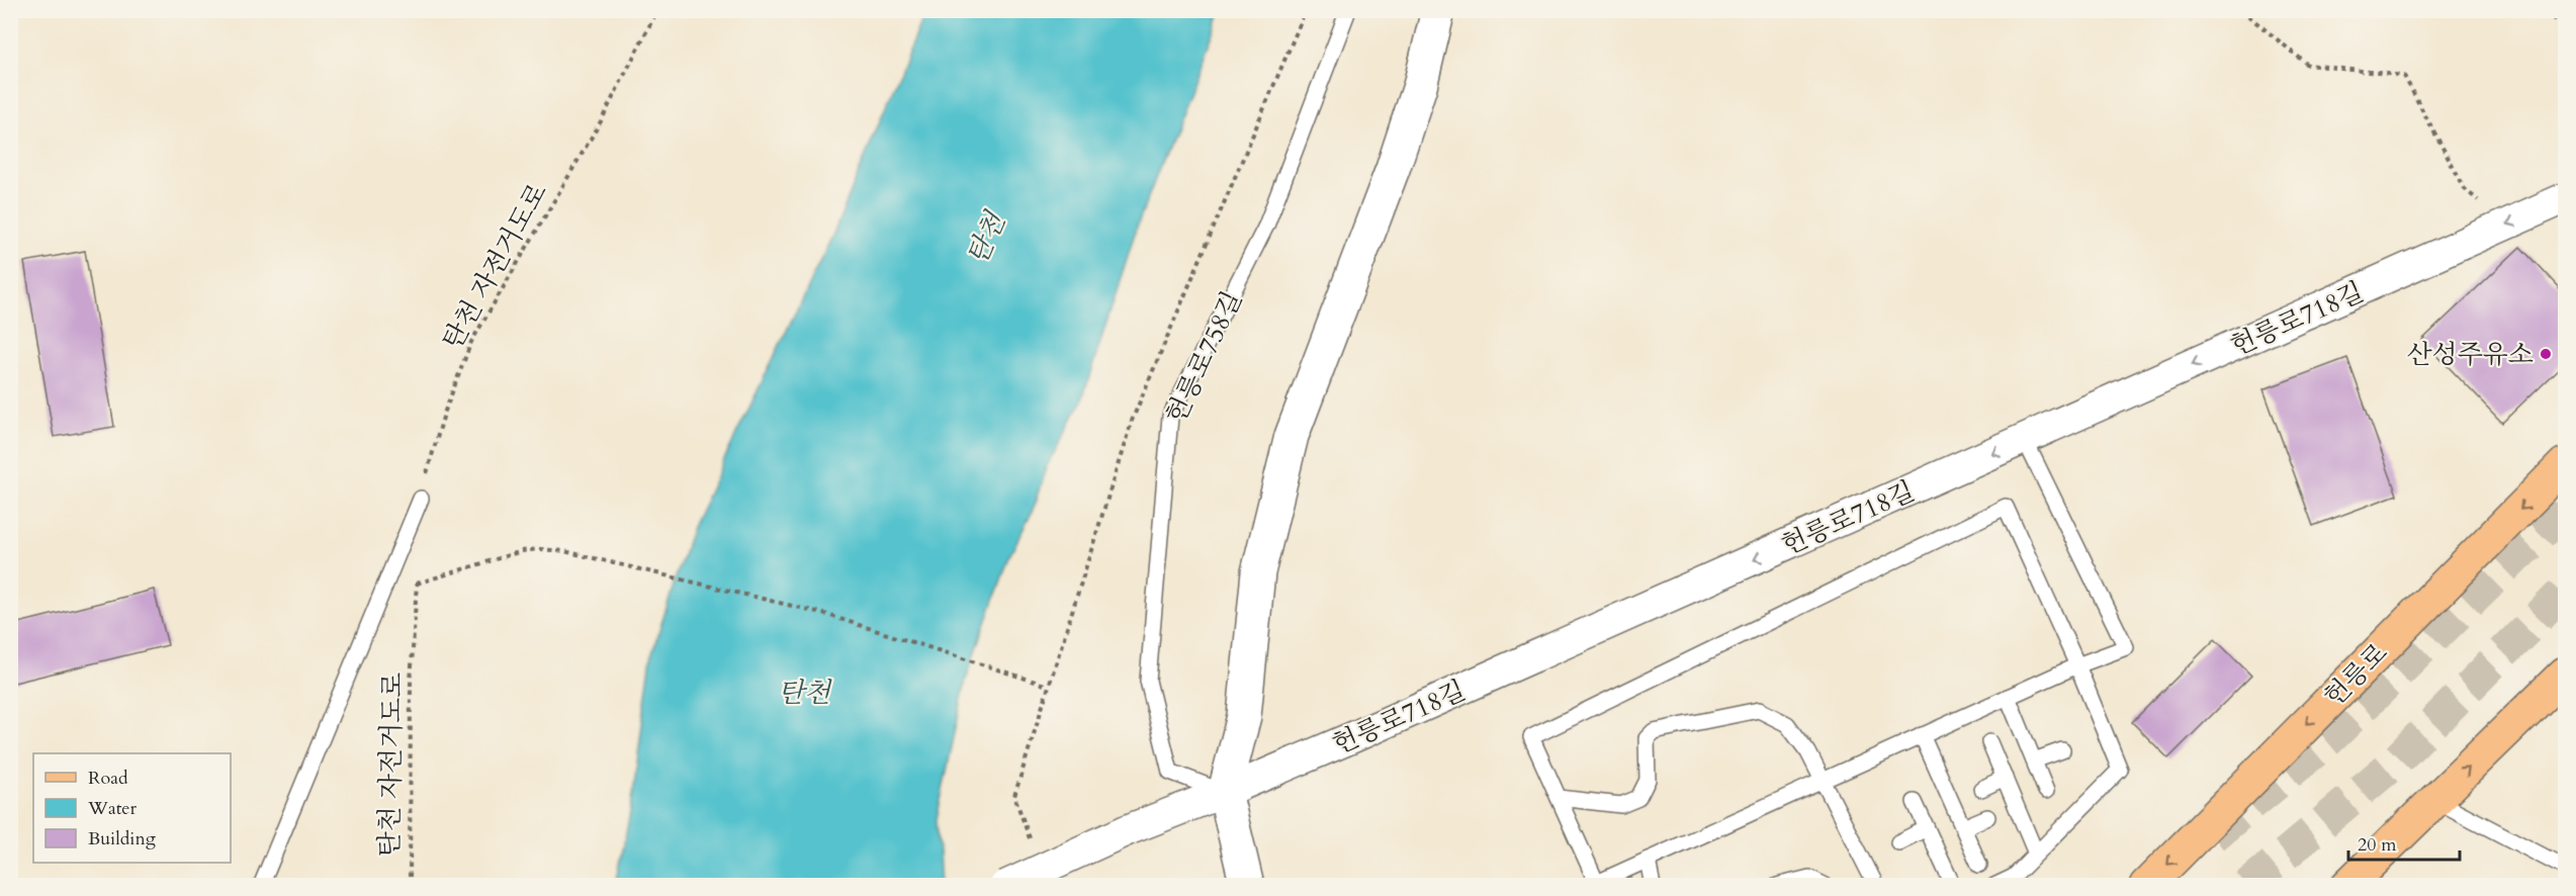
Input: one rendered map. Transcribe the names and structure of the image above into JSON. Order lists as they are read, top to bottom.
{
  "streets": {
    "main road": ["헌릉로"],
    "street": ["헌릉로718길"],
    "lane": ["헌릉로758길"],
    "path": ["탄천 자전거도로"]
  },
  "crossings": [
    ["헌릉로718길", "헌릉로758길"]
  ],
  "one_way": ["헌릉로718길"],
  "water": ["탄천"],
  "places": ["산성주유소"],
  "legend": ["Road", "Water", "Building"],
  "scale_bar": "20 m"
}
